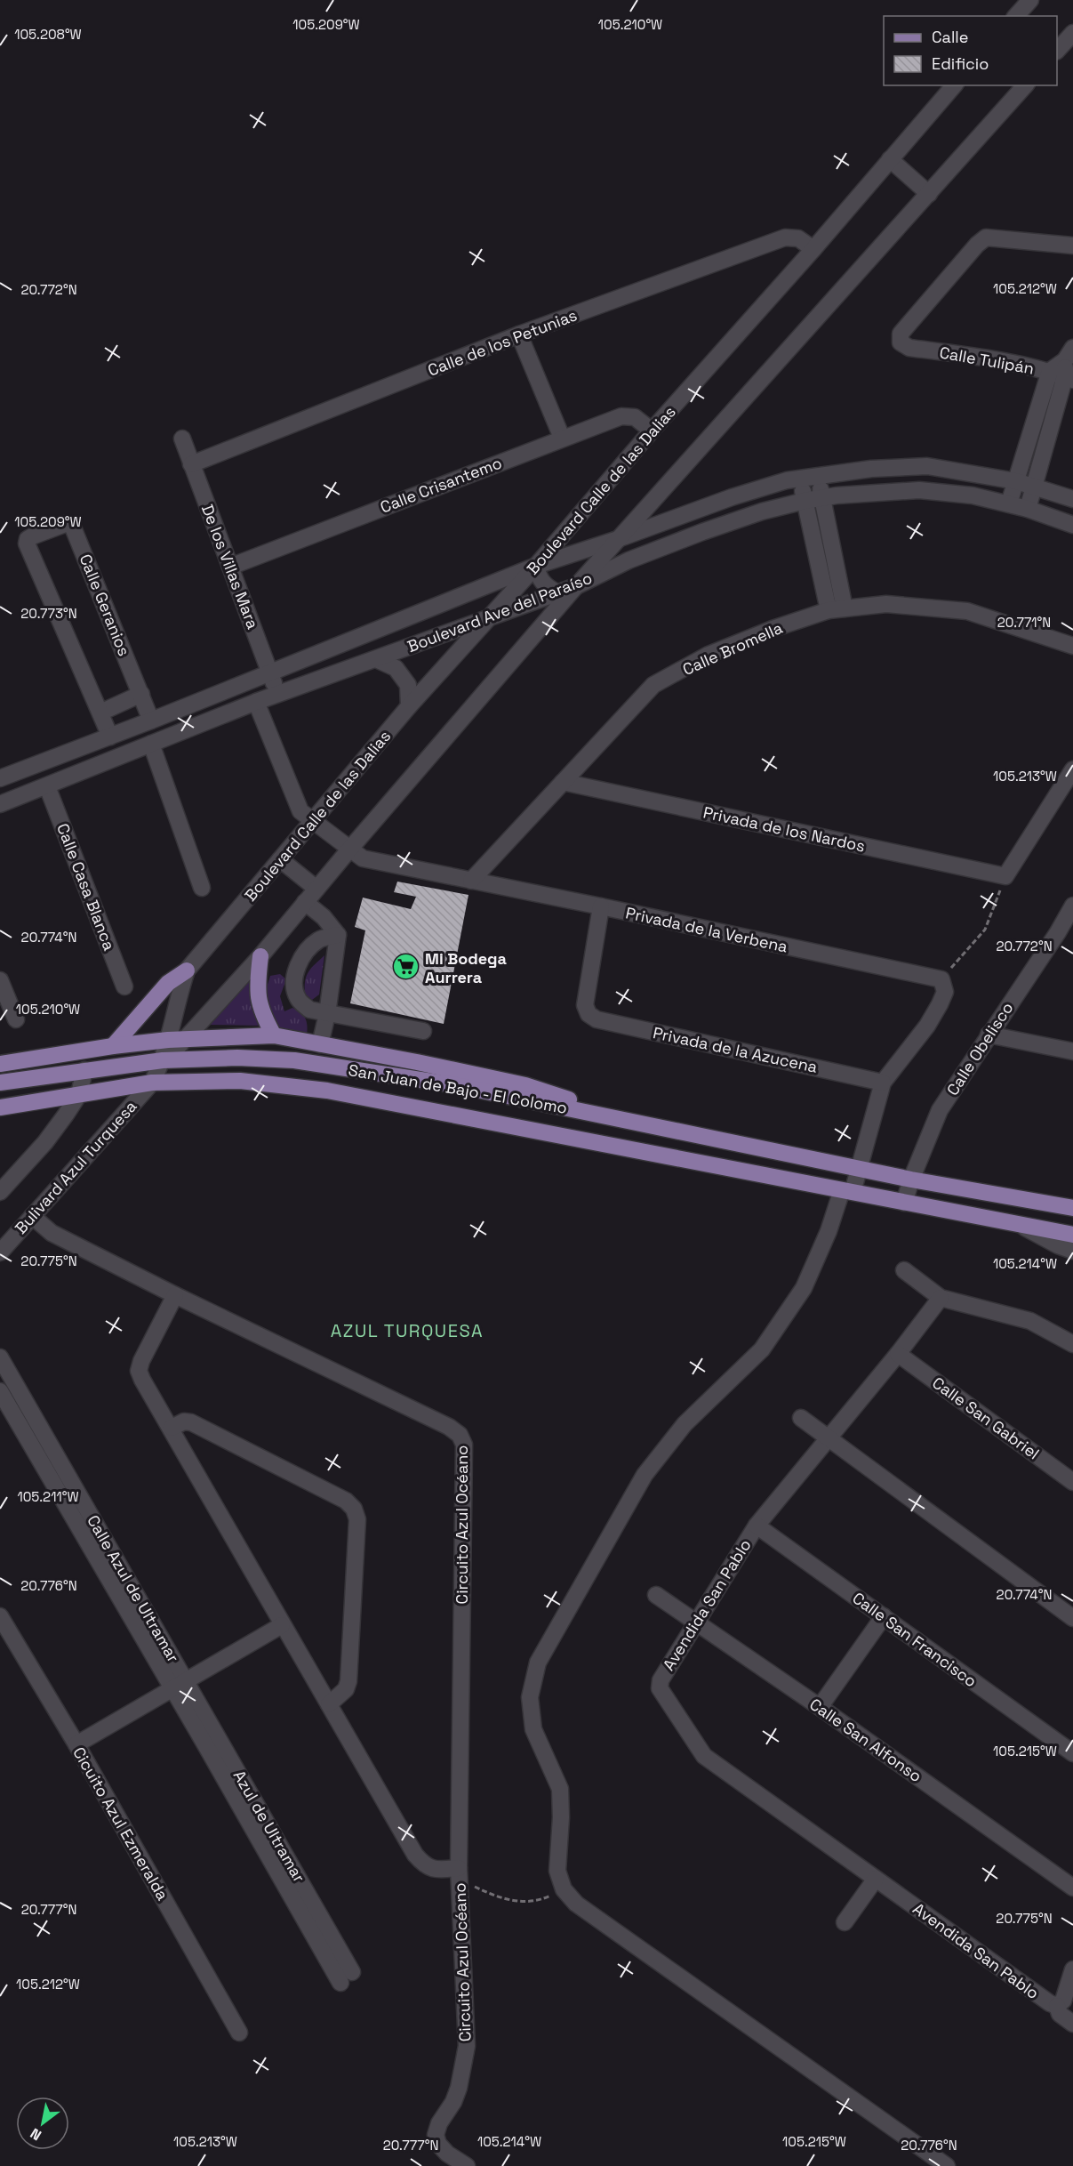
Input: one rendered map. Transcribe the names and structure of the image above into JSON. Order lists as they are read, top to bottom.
{
  "streets": {
    "main road": ["San Juan de Bajo - El Colomo"],
    "street": [
      "Calle de los Petunias",
      "Calle Tulipán",
      "Calle Crisantemo",
      "Boulevard Calle de las Dalias",
      "De los Villas Mara",
      "Calle Geranios",
      "Boulevard Ave del Paraíso",
      "Calle Bromella",
      "Privada de los Nardos",
      "Calle Casa Blanca",
      "Privada de la Verbena",
      "Calle Obelisco",
      "Privada de la Azucena",
      "Bulivard Azul Turquesa",
      "Calle San Gabriel",
      "Circuito Azul Océano",
      "Calle Azul de Ultramar",
      "Avendida San Pablo",
      "Calle San Francisco",
      "Calle San Alfonso",
      "Cicuito Azul Ezmeralda",
      "Azul de Ultramar"
    ]
  },
  "crossings": [
    ["Calle de los Petunias", "Boulevard Calle de las Dalias"],
    ["Calle de los Petunias", "De los Villas Mara"],
    ["Calle Crisantemo", "Boulevard Calle de las Dalias"],
    ["Calle Crisantemo", "De los Villas Mara"],
    ["Boulevard Calle de las Dalias", "Boulevard Ave del Paraíso"],
    ["Boulevard Calle de las Dalias", "Privada de la Verbena"],
    ["Boulevard Calle de las Dalias", "San Juan de Bajo - El Colomo"],
    ["Boulevard Calle de las Dalias", "Bulivard Azul Turquesa"],
    ["De los Villas Mara", "Boulevard Ave del Paraíso"],
    ["Calle Geranios", "Boulevard Ave del Paraíso"],
    ["Boulevard Ave del Paraíso", "Calle Casa Blanca"],
    ["Boulevard Ave del Paraíso", "Privada de la Verbena"],
    ["Calle Bromella", "Privada de los Nardos"],
    ["Calle Bromella", "Privada de la Verbena"],
    ["Privada de la Verbena", "Privada de la Azucena"],
    ["Calle Obelisco", "San Juan de Bajo - El Colomo"],
    ["San Juan de Bajo - El Colomo", "Bulivard Azul Turquesa"],
    ["Bulivard Azul Turquesa", "Circuito Azul Océano"],
    ["Calle San Gabriel", "Avendida San Pablo"],
    ["Calle Azul de Ultramar", "Azul de Ultramar"],
    ["Avendida San Pablo", "Calle San Francisco"],
    ["Avendida San Pablo", "Calle San Alfonso"]
  ],
  "districts": ["AZUL TURQUESA"],
  "places": {
    "supermarket": ["Mi Bodega Aurrera"]
  },
  "legend": ["Calle", "Edificio"],
  "north": "bottom left",
  "coordinates": [
    "105.209°W",
    "105.210°W",
    "105.208°W",
    "105.212°W",
    "20.772°N",
    "20.773°N",
    "20.771°N",
    "105.213°W",
    "20.774°N",
    "20.775°N",
    "105.214°W",
    "105.211°W",
    "20.776°N",
    "105.215°W",
    "20.777°N"
  ]
}
